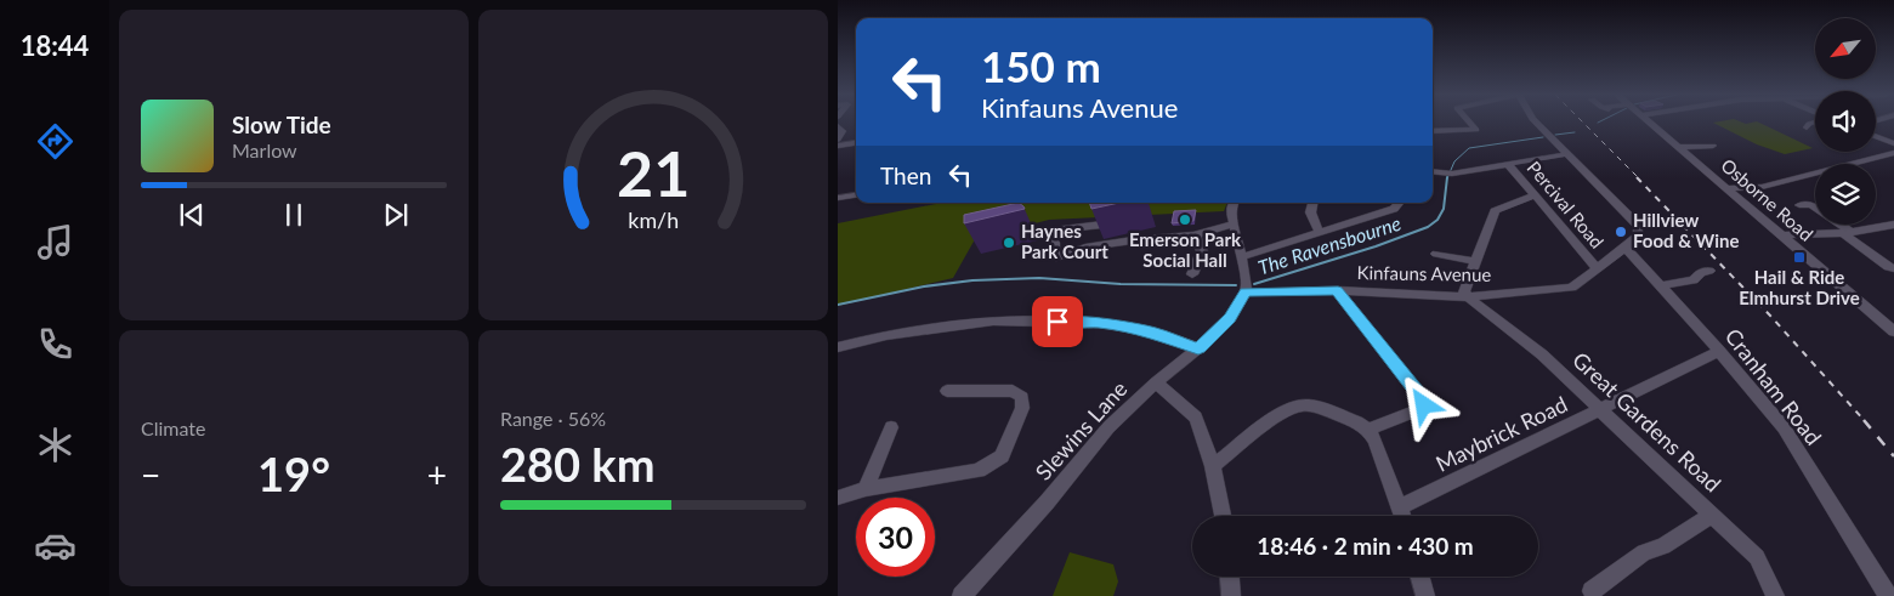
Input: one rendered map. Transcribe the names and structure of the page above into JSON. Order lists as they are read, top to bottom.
{
  "streets": {
    "street": [
      "Osborne Road",
      "Percival Road",
      "Kinfauns Avenue",
      "Cranham Road",
      "Great Gardens Road",
      "Slewins Lane",
      "Maybrick Road"
    ]
  },
  "crossings": [
    ["Percival Road", "Kinfauns Avenue"],
    ["Kinfauns Avenue", "Cranham Road"],
    ["Kinfauns Avenue", "Great Gardens Road"],
    ["Kinfauns Avenue", "Slewins Lane"],
    ["Cranham Road", "Maybrick Road"],
    ["Great Gardens Road", "Maybrick Road"]
  ],
  "water": ["The Ravensbourne"],
  "places": {
    "other": ["Emerson Park Social Hall", "Hillview Food & Wine", "Haynes Park Court"],
    "transit": ["Hail & Ride Elmhurst Drive"]
  },
  "north": "bottom left",
  "page": {
    "tabs": "18:44",
    "turn": ["150 m", "Kinfauns Avenue"],
    "song": ["Slow Tide", "Marlow"],
    "then": "Then",
    "tile": [
      "Climate",
      ["Range · 56%", "280 km"]
    ],
    "heat": ["−", "19°", "+"],
    "limit": "30",
    "trip": "18:46 · 2 min · 430 m",
    "gauge": ["21", "km/h"]
  }
}
